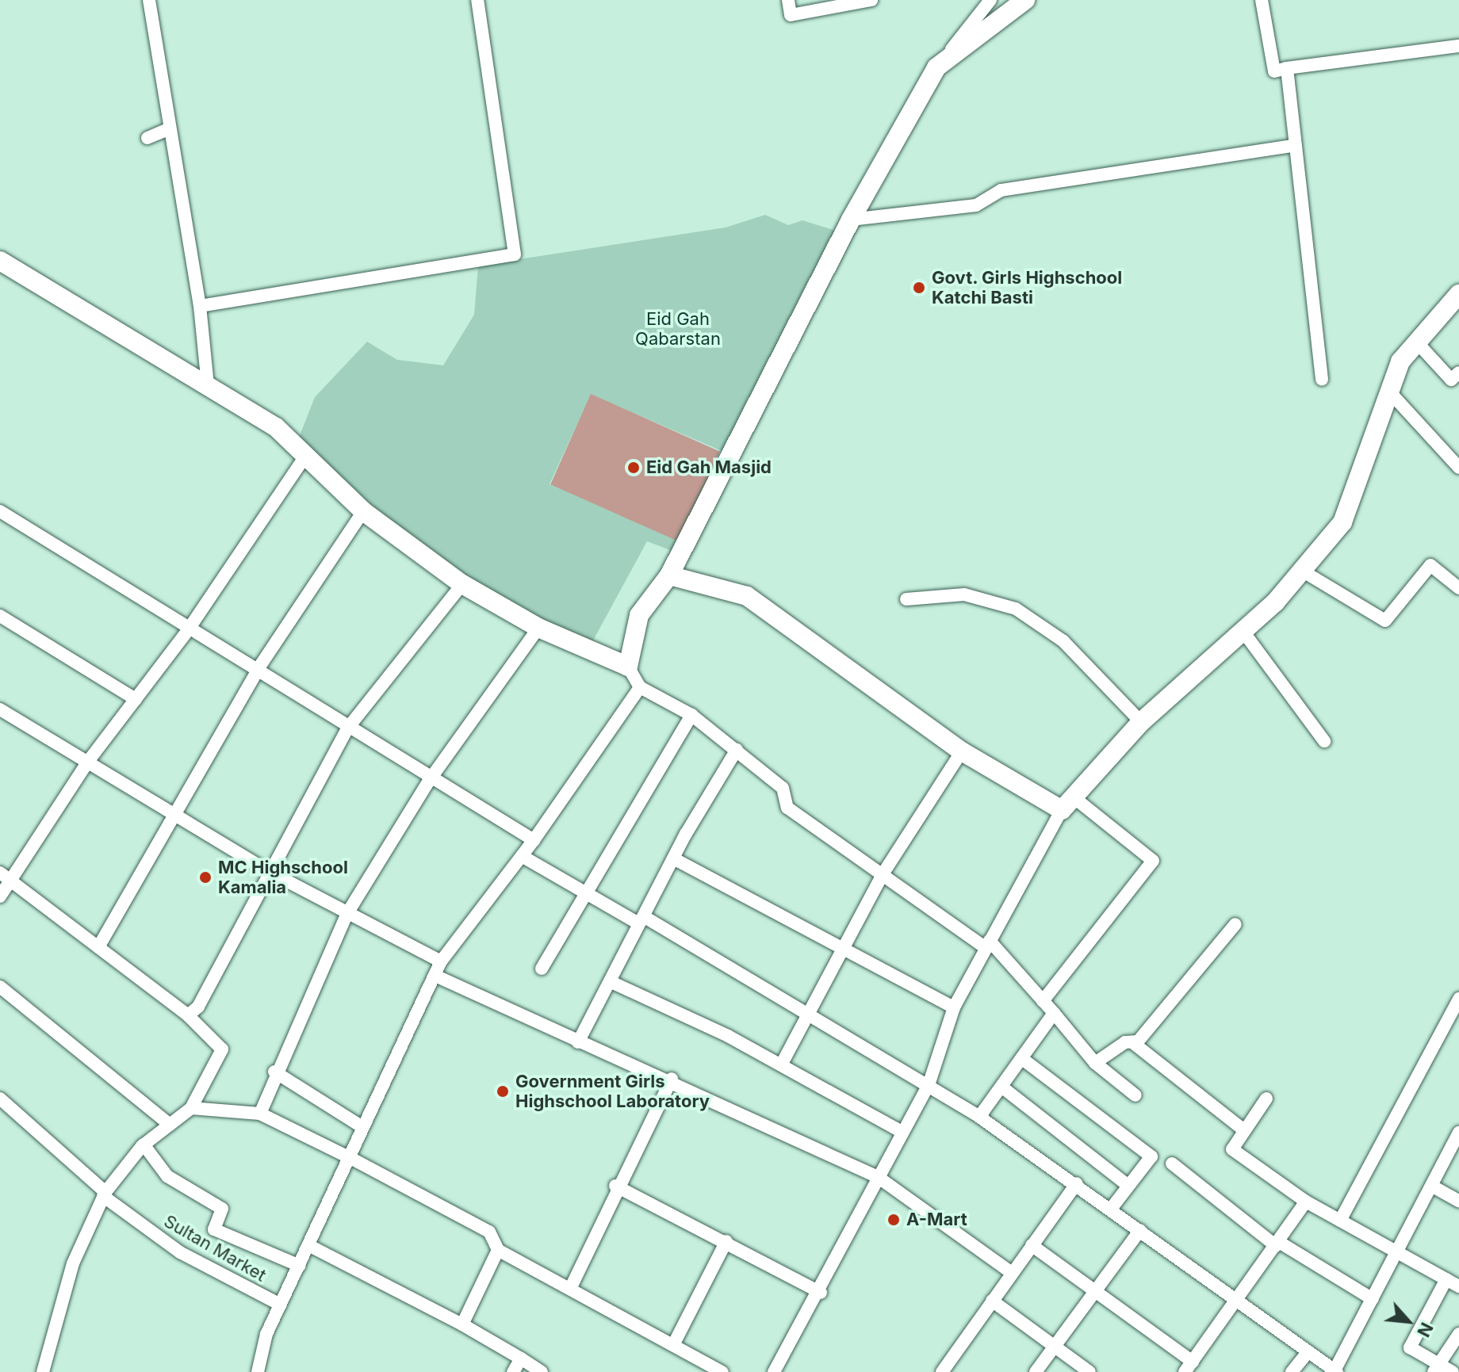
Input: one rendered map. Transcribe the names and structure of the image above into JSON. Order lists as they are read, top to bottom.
{
  "streets": {
    "street": ["Sultan Market"]
  },
  "parks": ["Eid Gah Qabarstan"],
  "places": [
    "Govt. Girls Highschool Katchi Basti",
    "Eid Gah Masjid",
    "MC Highschool Kamalia",
    "Government Girls Highschool Laboratory",
    "A-Mart"
  ],
  "north": "bottom right"
}
